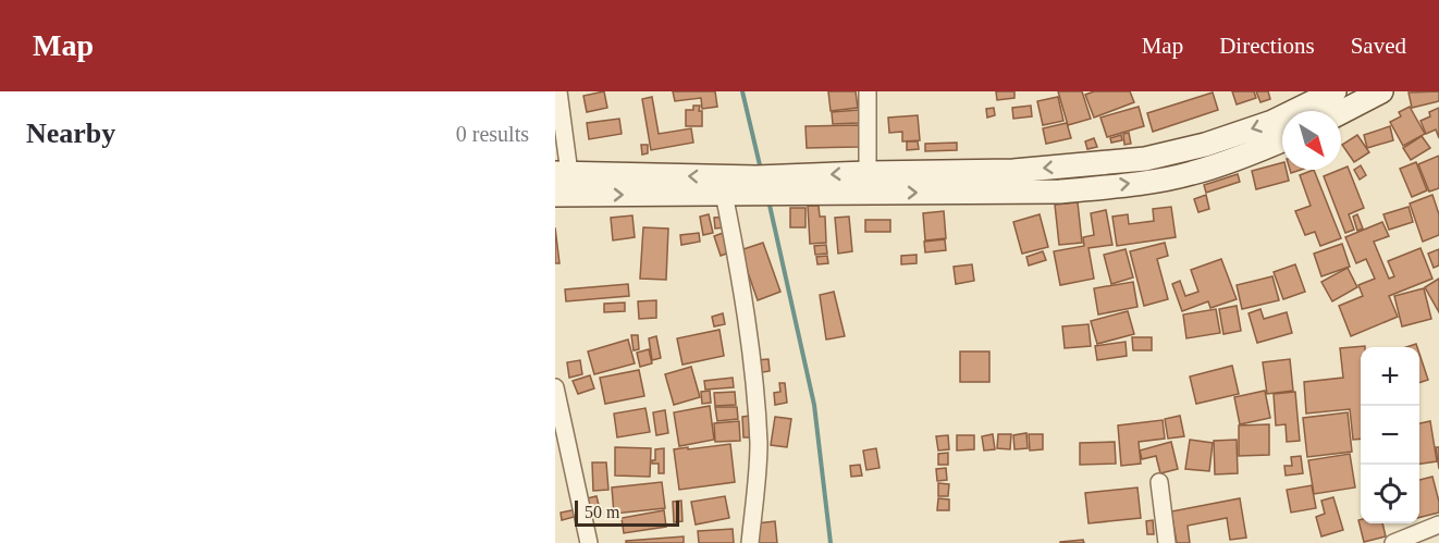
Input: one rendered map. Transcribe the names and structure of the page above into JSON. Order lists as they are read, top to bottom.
{
  "scale_bar": "50 m",
  "north": "bottom right",
  "page": {
    "header": "Map",
    "nav": ["Map", "Directions", "Saved"],
    "heading": ["Nearby", "0 results"],
    "map_buttons": ["+", "−"],
    "scale": "50 m"
  }
}
